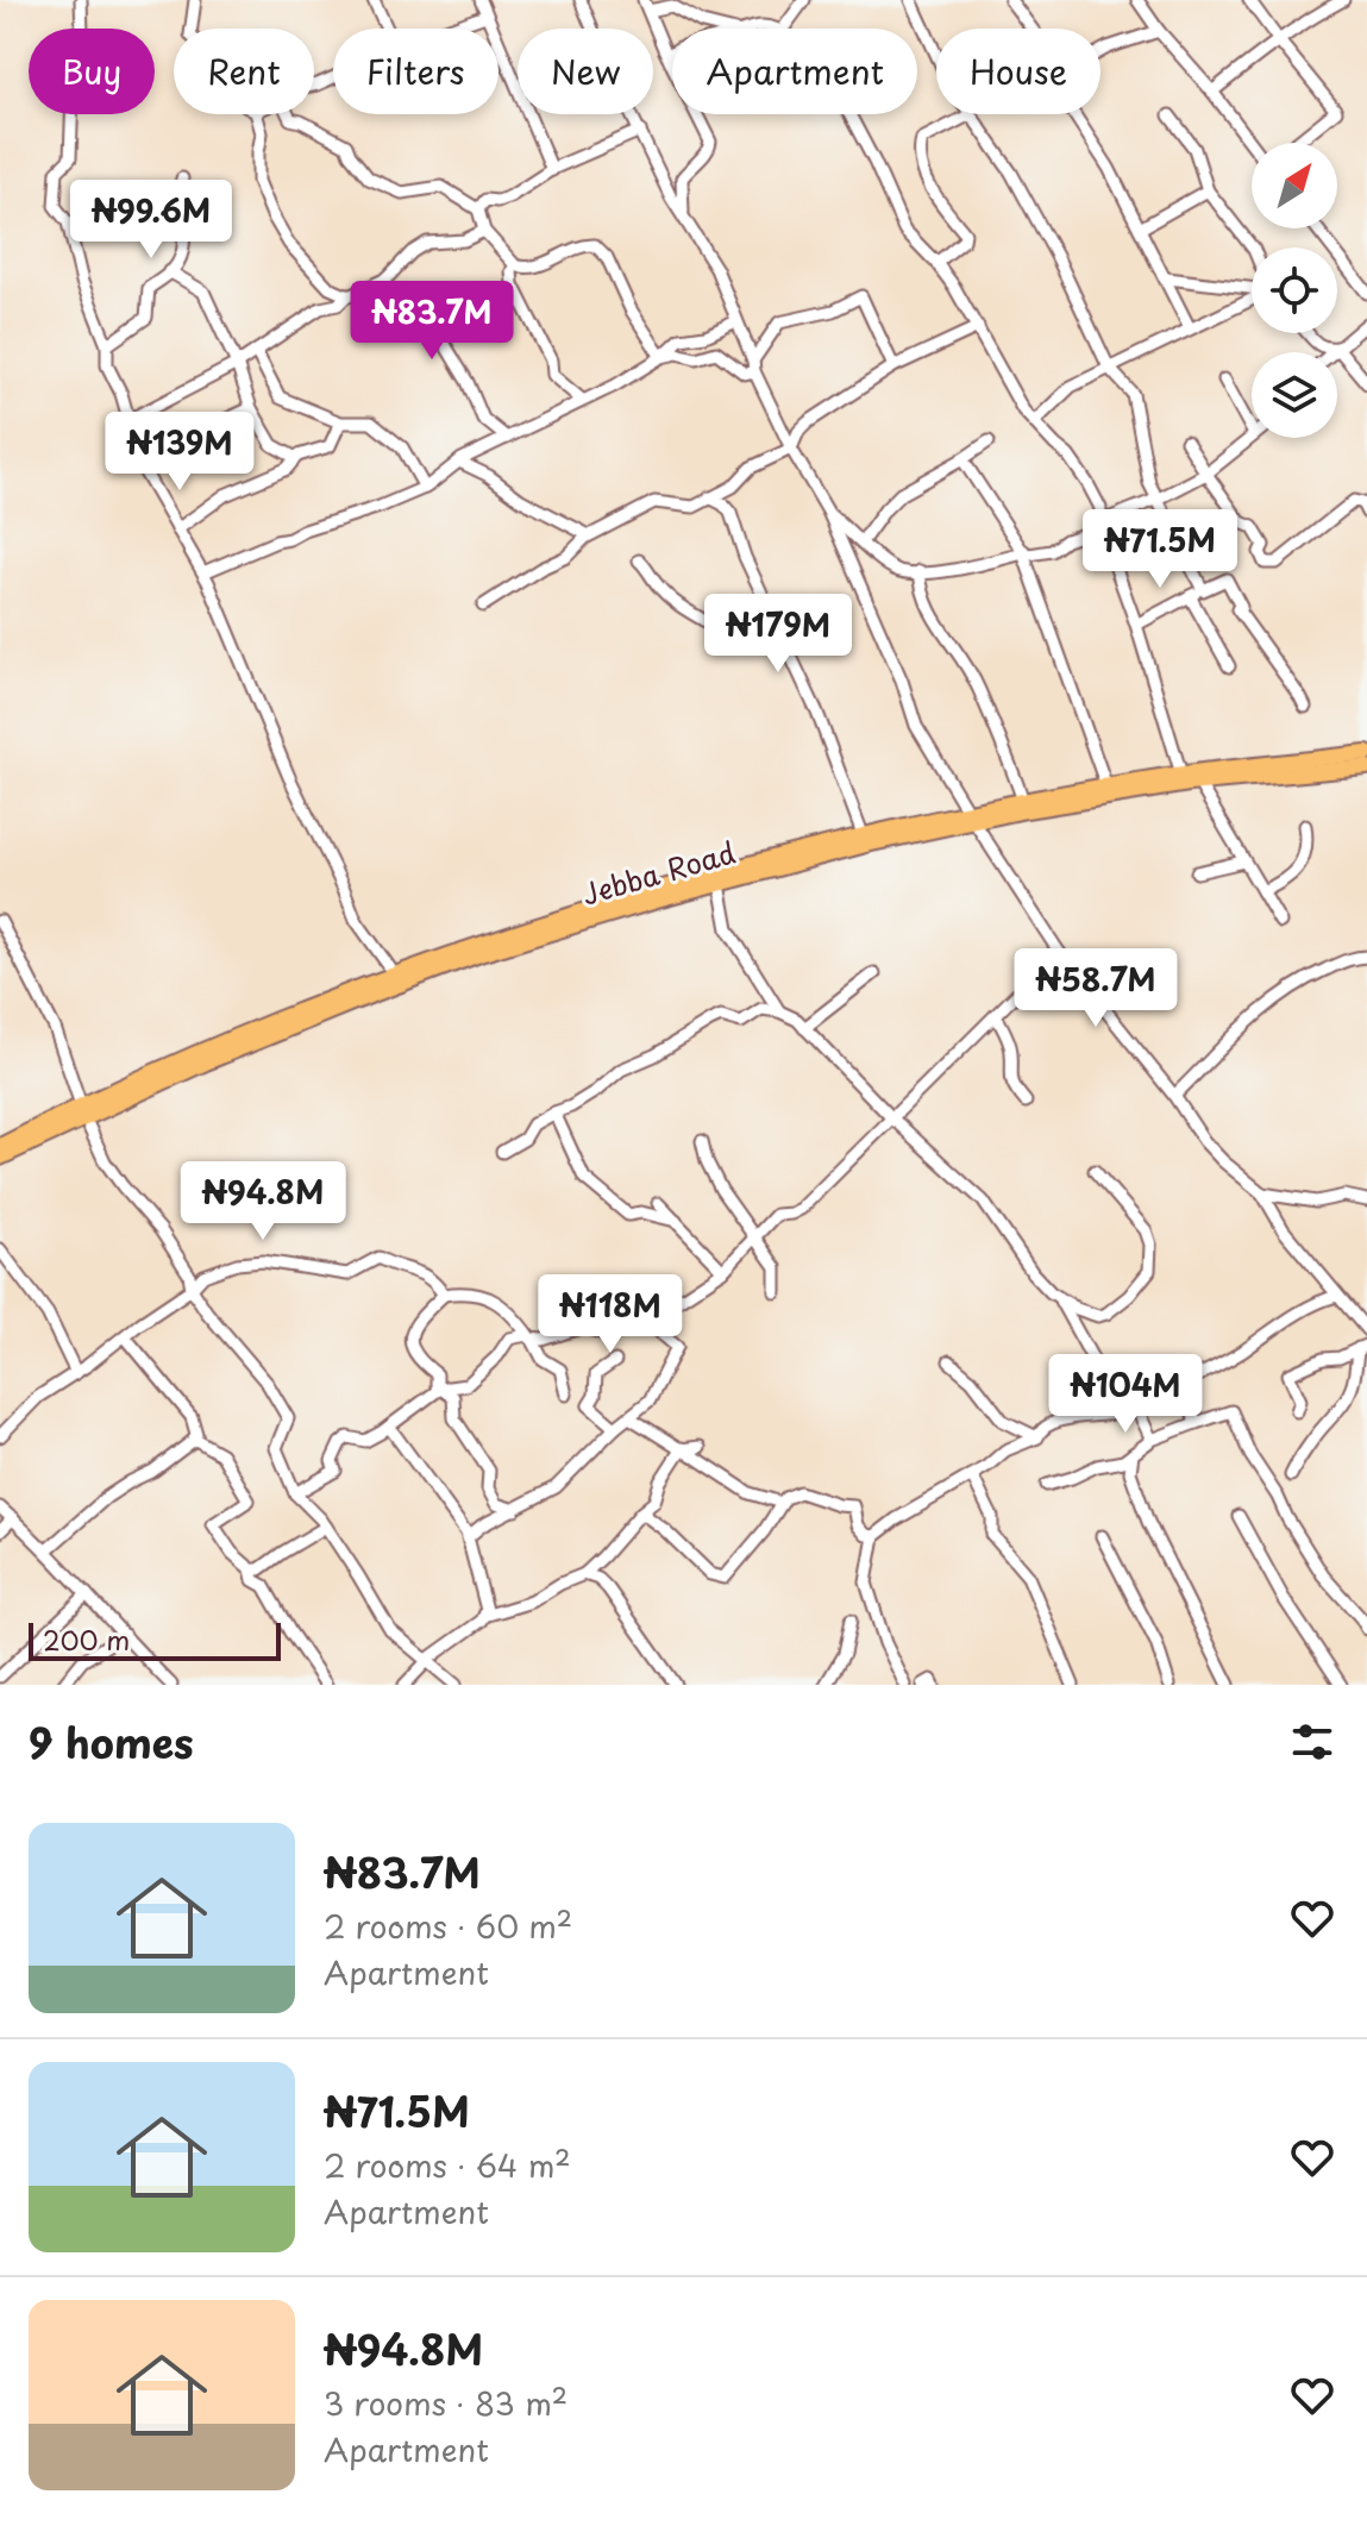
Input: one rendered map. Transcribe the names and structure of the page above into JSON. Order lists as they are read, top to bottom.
{
  "streets": {
    "highway": ["Jebba Road"]
  },
  "scale_bar": "200 m",
  "north": "top right",
  "page": {
    "chip": [
      "Buy",
      "Rent",
      "Filters",
      "New",
      "Apartment",
      "House"
    ],
    "price": [
      "₦99.6M",
      "₦83.7M",
      "₦139M",
      "₦71.5M",
      "₦179M",
      "₦58.7M",
      "₦94.8M",
      "₦118M",
      "₦104M"
    ],
    "scale": "200 m",
    "heading": "9 homes",
    "list": [
      {
        "name": "₦83.7M",
        "note": "2 rooms · 60 m² · Apartment"
      },
      {
        "name": "₦71.5M",
        "note": "2 rooms · 64 m² · Apartment"
      },
      {
        "name": "₦94.8M",
        "note": "3 rooms · 83 m² · Apartment"
      }
    ]
  }
}
